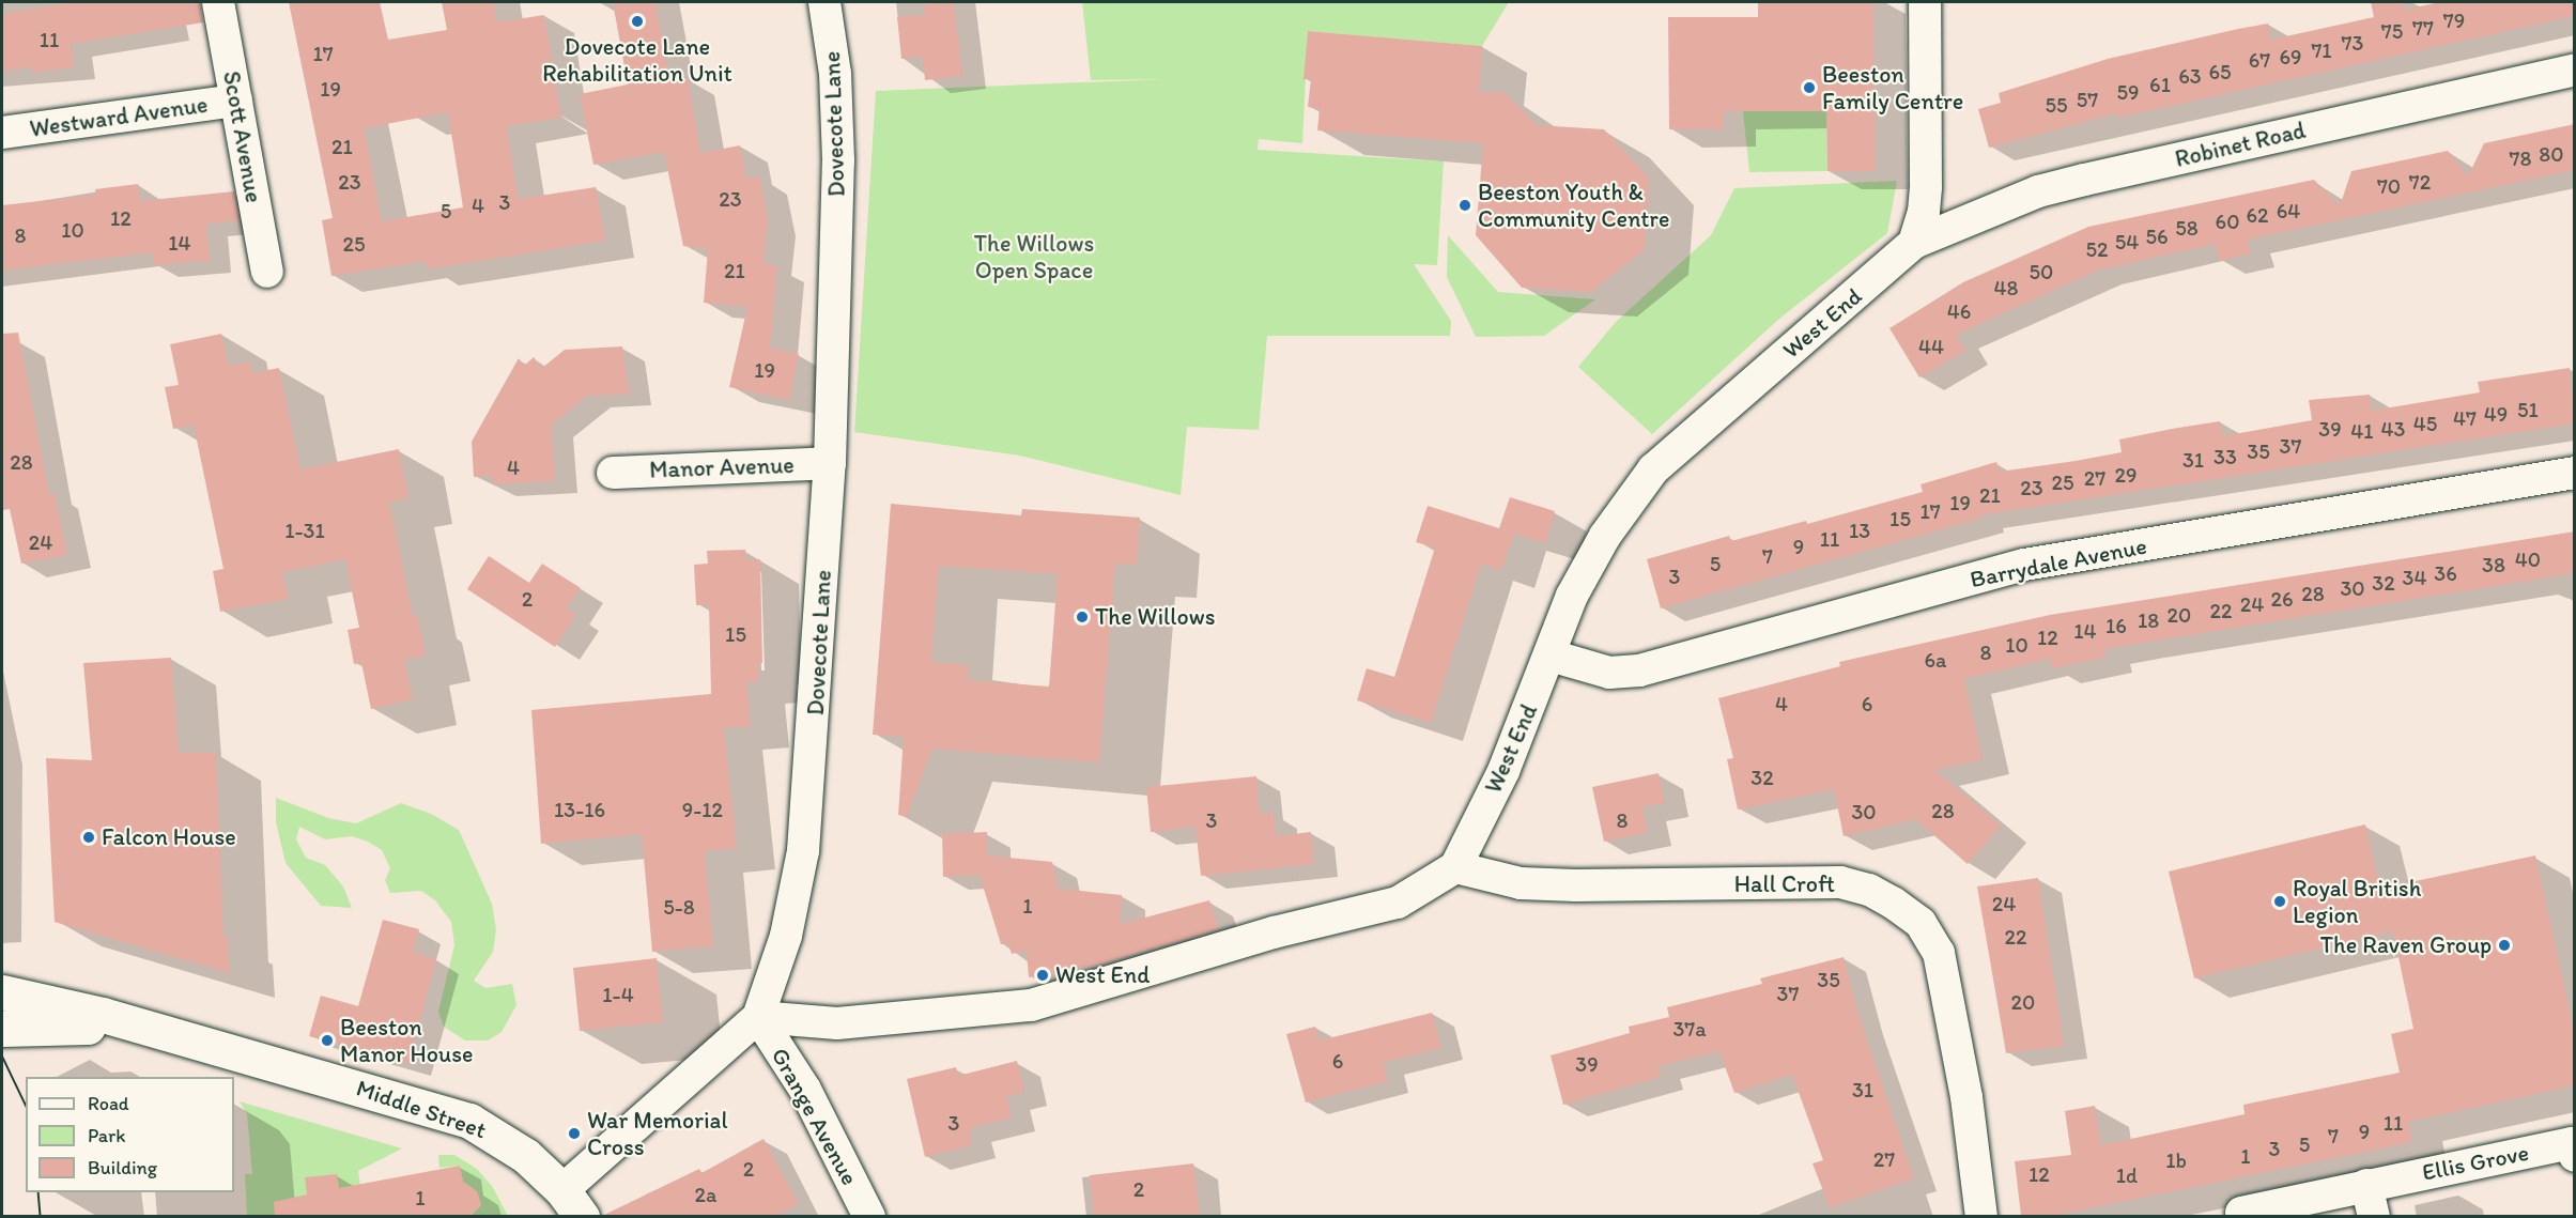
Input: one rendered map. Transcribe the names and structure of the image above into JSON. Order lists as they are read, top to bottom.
{
  "streets": {
    "main road": ["Middle Street"],
    "street": [
      "Westward Avenue",
      "Dovecote Lane",
      "Scott Avenue",
      "Robinet Road",
      "West End",
      "Manor Avenue",
      "Barrydale Avenue",
      "Hall Croft",
      "Grange Avenue",
      "Ellis Grove"
    ]
  },
  "crossings": [
    ["Westward Avenue", "Scott Avenue"],
    ["Dovecote Lane", "Manor Avenue"],
    ["Dovecote Lane", "Middle Street"],
    ["Dovecote Lane", "Grange Avenue"],
    ["Robinet Road", "West End"],
    ["West End", "Barrydale Avenue"],
    ["West End", "Hall Croft"]
  ],
  "parks": ["The Willows Open Space"],
  "places": [
    "Dovecote Lane Rehabilitation Unit",
    "Beeston Family Centre",
    "Beeston Youth & Community Centre",
    "The Willows",
    "Falcon House",
    "Royal British Legion",
    "The Raven Group",
    "West End",
    "Beeston Manor House",
    "War Memorial Cross"
  ],
  "house_numbers": [
    "79",
    "77",
    "75",
    "11",
    "73",
    "71",
    "17",
    "69",
    "67",
    "65",
    "63",
    "61",
    "19",
    "59",
    "57",
    "55",
    "21",
    "80",
    "78",
    "23",
    "72",
    "70",
    "23",
    "3",
    "4",
    "5",
    "64",
    "62",
    "12",
    "60",
    "58",
    "10",
    "8",
    "56",
    "54",
    "14",
    "25",
    "52",
    "21",
    "50",
    "48",
    "46",
    "44",
    "19",
    "51",
    "49",
    "47",
    "45",
    "39",
    "43",
    "41",
    "37",
    "35",
    "33",
    "31",
    "28",
    "4",
    "29",
    "27",
    "25",
    "23",
    "21",
    "19",
    "17",
    "15",
    "1-31",
    "13",
    "11",
    "24",
    "9",
    "7",
    "40",
    "5",
    "38",
    "36",
    "3",
    "34",
    "32",
    "30",
    "28",
    "2",
    "26",
    "24",
    "22",
    "20",
    "18",
    "16",
    "14",
    "15",
    "12",
    "10",
    "8",
    "6a",
    "4",
    "6",
    "32",
    "13-16",
    "9-12",
    "28",
    "30",
    "3",
    "8",
    "24",
    "1",
    "5-8",
    "22",
    "35",
    "37",
    "1-4",
    "20",
    "37a",
    "6",
    "39",
    "31",
    "3",
    "11",
    "9",
    "7",
    "5",
    "3",
    "1",
    "27",
    "1b",
    "2",
    "12",
    "1d",
    "2",
    "2a",
    "1"
  ],
  "legend": ["Road", "Park", "Building"]
}
